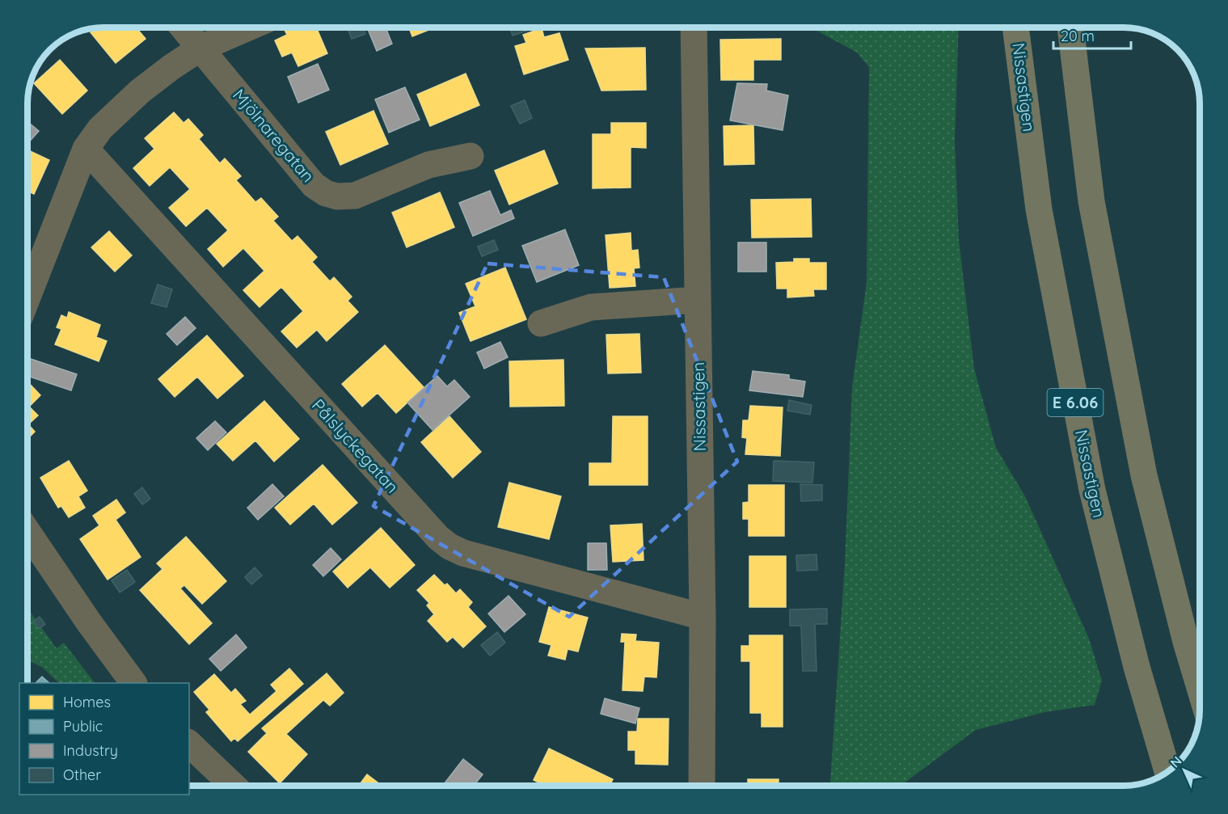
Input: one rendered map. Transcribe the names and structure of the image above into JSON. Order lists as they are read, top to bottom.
{
  "streets": {
    "highway": ["Nissastigen", "E 6.06"],
    "street": ["Mjölnaregatan", "Pålslyckegatan"]
  },
  "crossings": [
    ["Nissastigen", "Pålslyckegatan"]
  ],
  "legend": [
    "Homes",
    "Public",
    "Industry",
    "Other"
  ],
  "scale_bar": "20 m",
  "north": "top left"
}
